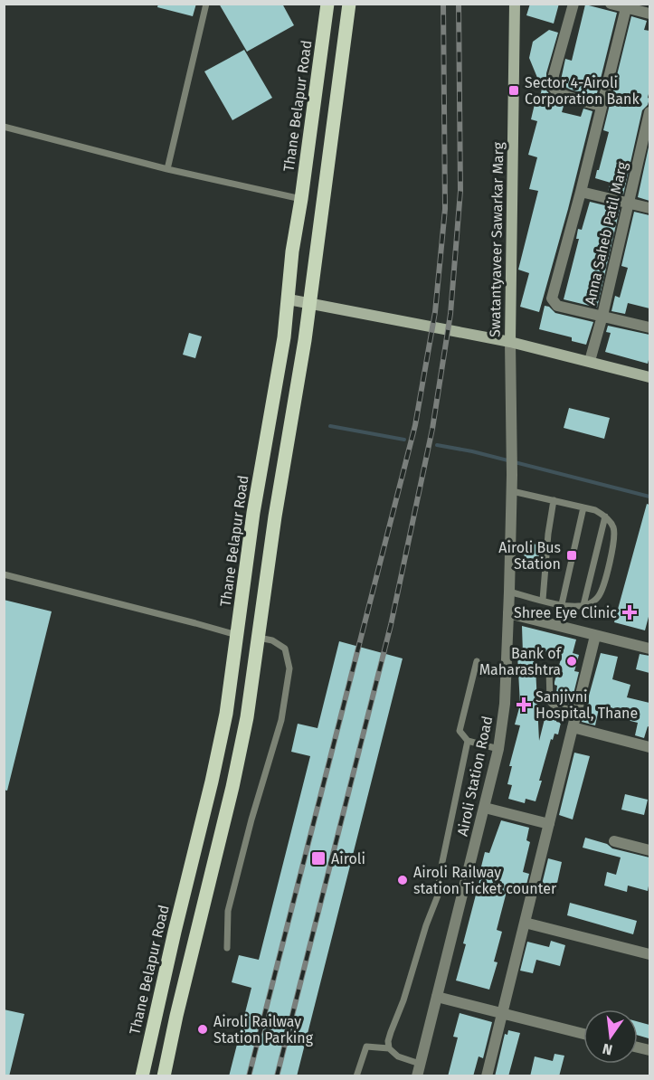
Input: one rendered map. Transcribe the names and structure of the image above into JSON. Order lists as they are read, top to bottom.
{
  "streets": {
    "main road": ["Thane Belapur Road", "Swatantyaveer Sawarkar Marg"],
    "street": ["Anna Saheb Patil Marg", "Airoli Station Road"]
  },
  "crossings": [
    ["Swatantyaveer Sawarkar Marg", "Airoli Station Road"]
  ],
  "places": {
    "transit": ["Sector 4-Airoli Corporation Bank", "Airoli Bus Station", "Airoli"],
    "health": ["Shree Eye Clinic", "Sanjivni Hospital, Thane"],
    "other": ["Bank of Maharashtra", "Airoli Railway station Ticket counter", "Airoli Railway Station Parking"]
  },
  "north": "bottom"
}
